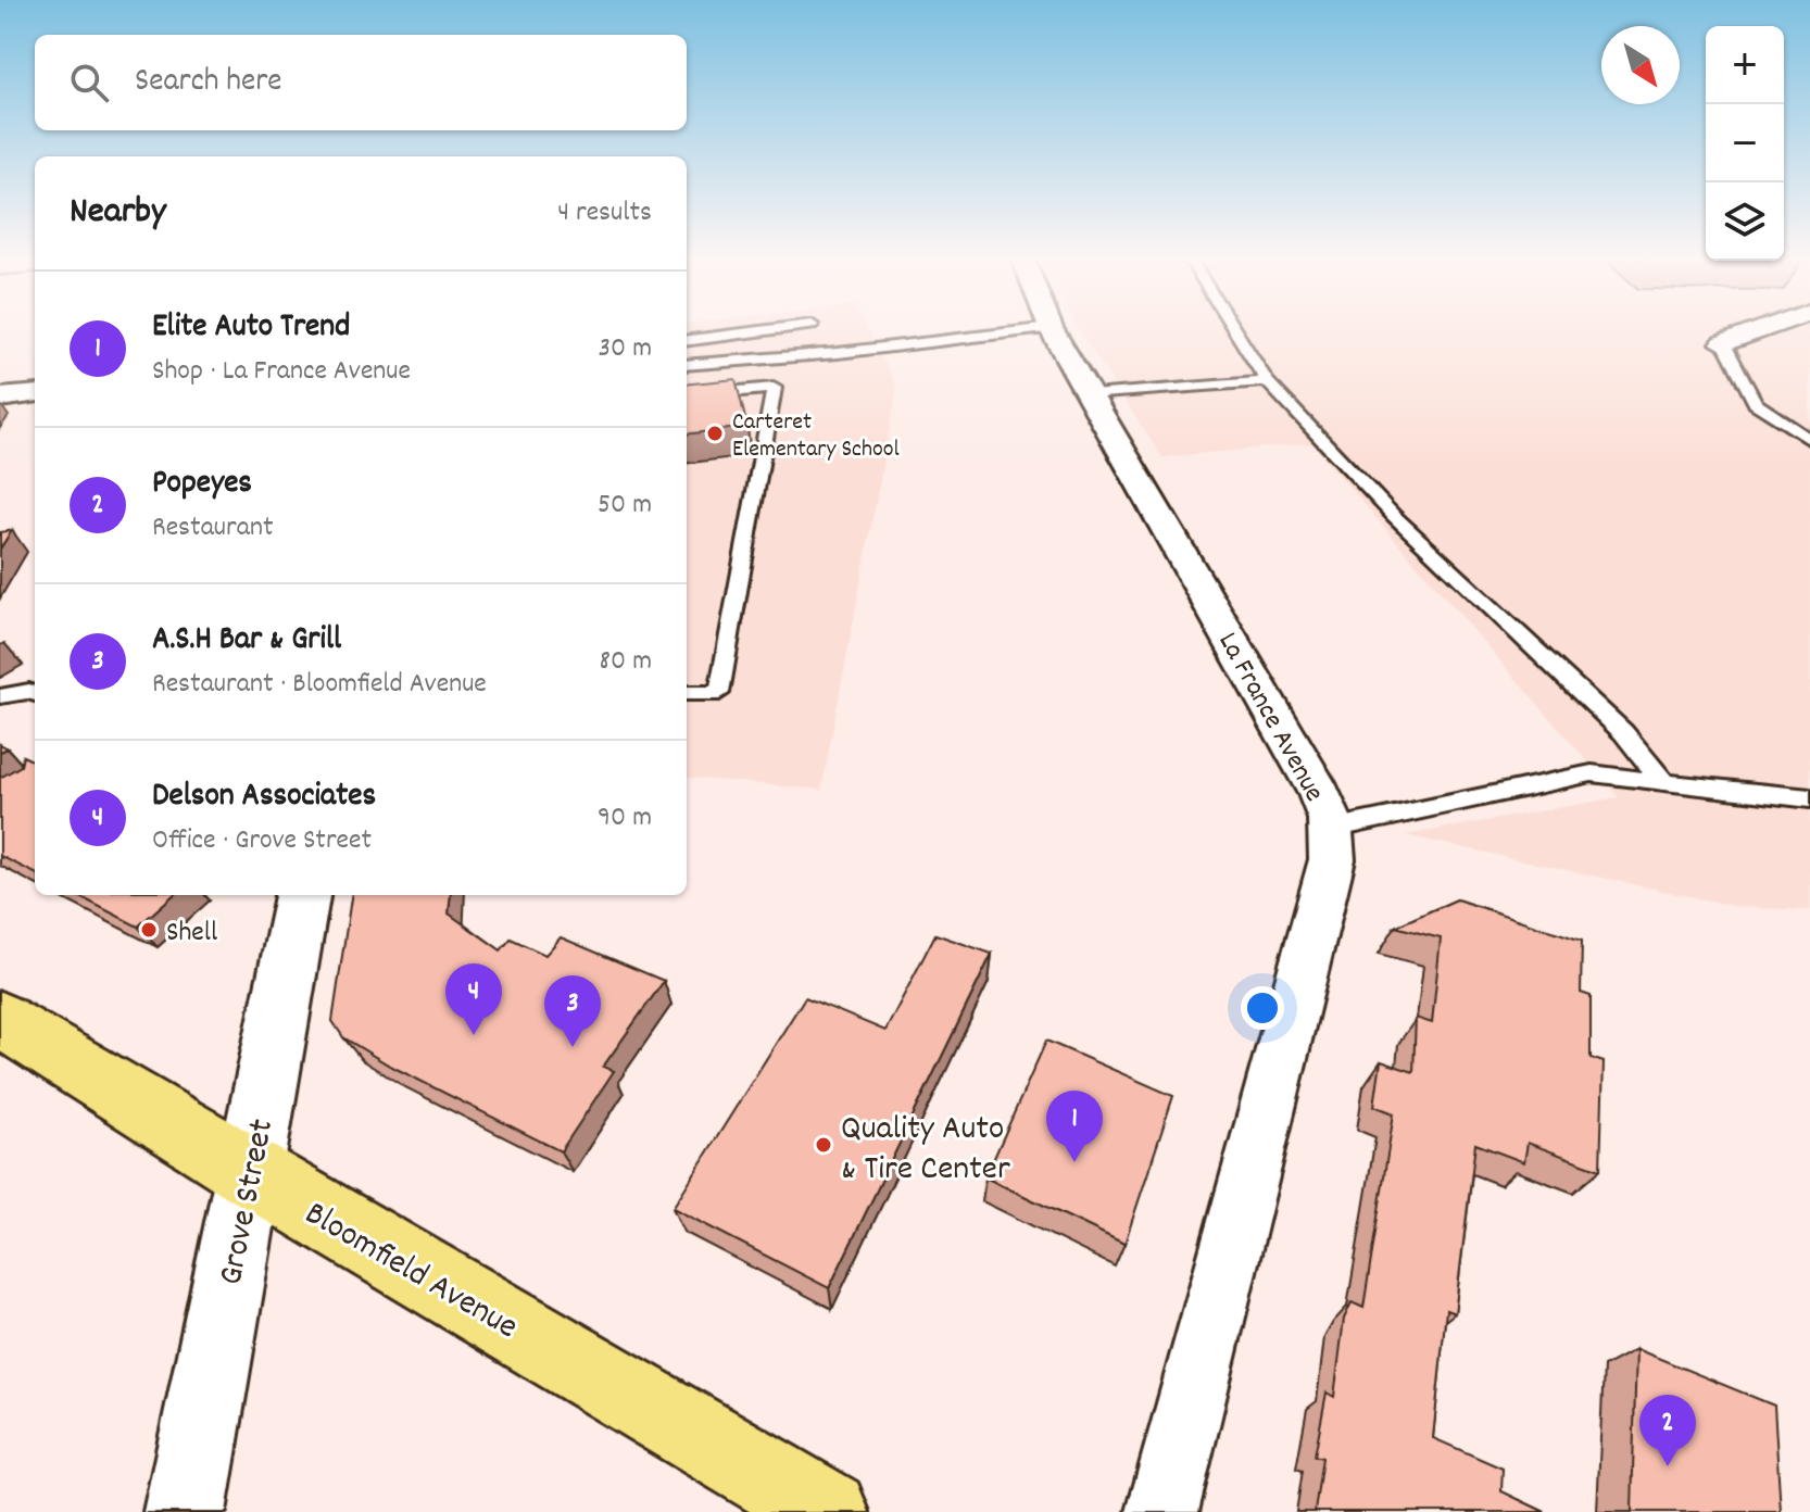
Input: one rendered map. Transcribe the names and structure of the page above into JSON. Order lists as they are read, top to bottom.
{
  "streets": {
    "main road": ["Grove Street", "Bloomfield Avenue"],
    "street": ["La France Avenue"]
  },
  "crossings": [
    ["Grove Street", "Bloomfield Avenue"]
  ],
  "places": ["Carteret Elementary School", "Shell", "Quality Auto & Tire Center"],
  "north": "bottom right",
  "page": {
    "map_buttons": ["+", "−"],
    "search": "Search here",
    "heading": ["Nearby", "4 results"],
    "list": [
      {
        "mark": "1",
        "name": "Elite Auto Trend",
        "note": "Shop · La France Avenue",
        "value": "30 m"
      },
      {
        "mark": "2",
        "name": "Popeyes",
        "note": "Restaurant",
        "value": "50 m"
      },
      {
        "mark": "3",
        "name": "A.S.H Bar & Grill",
        "note": "Restaurant · Bloomfield Avenue",
        "value": "80 m"
      },
      {
        "mark": "4",
        "name": "Delson Associates",
        "note": "Office · Grove Street",
        "value": "90 m"
      }
    ],
    "pins": [
      "4",
      "3",
      "1",
      "2"
    ]
  }
}
